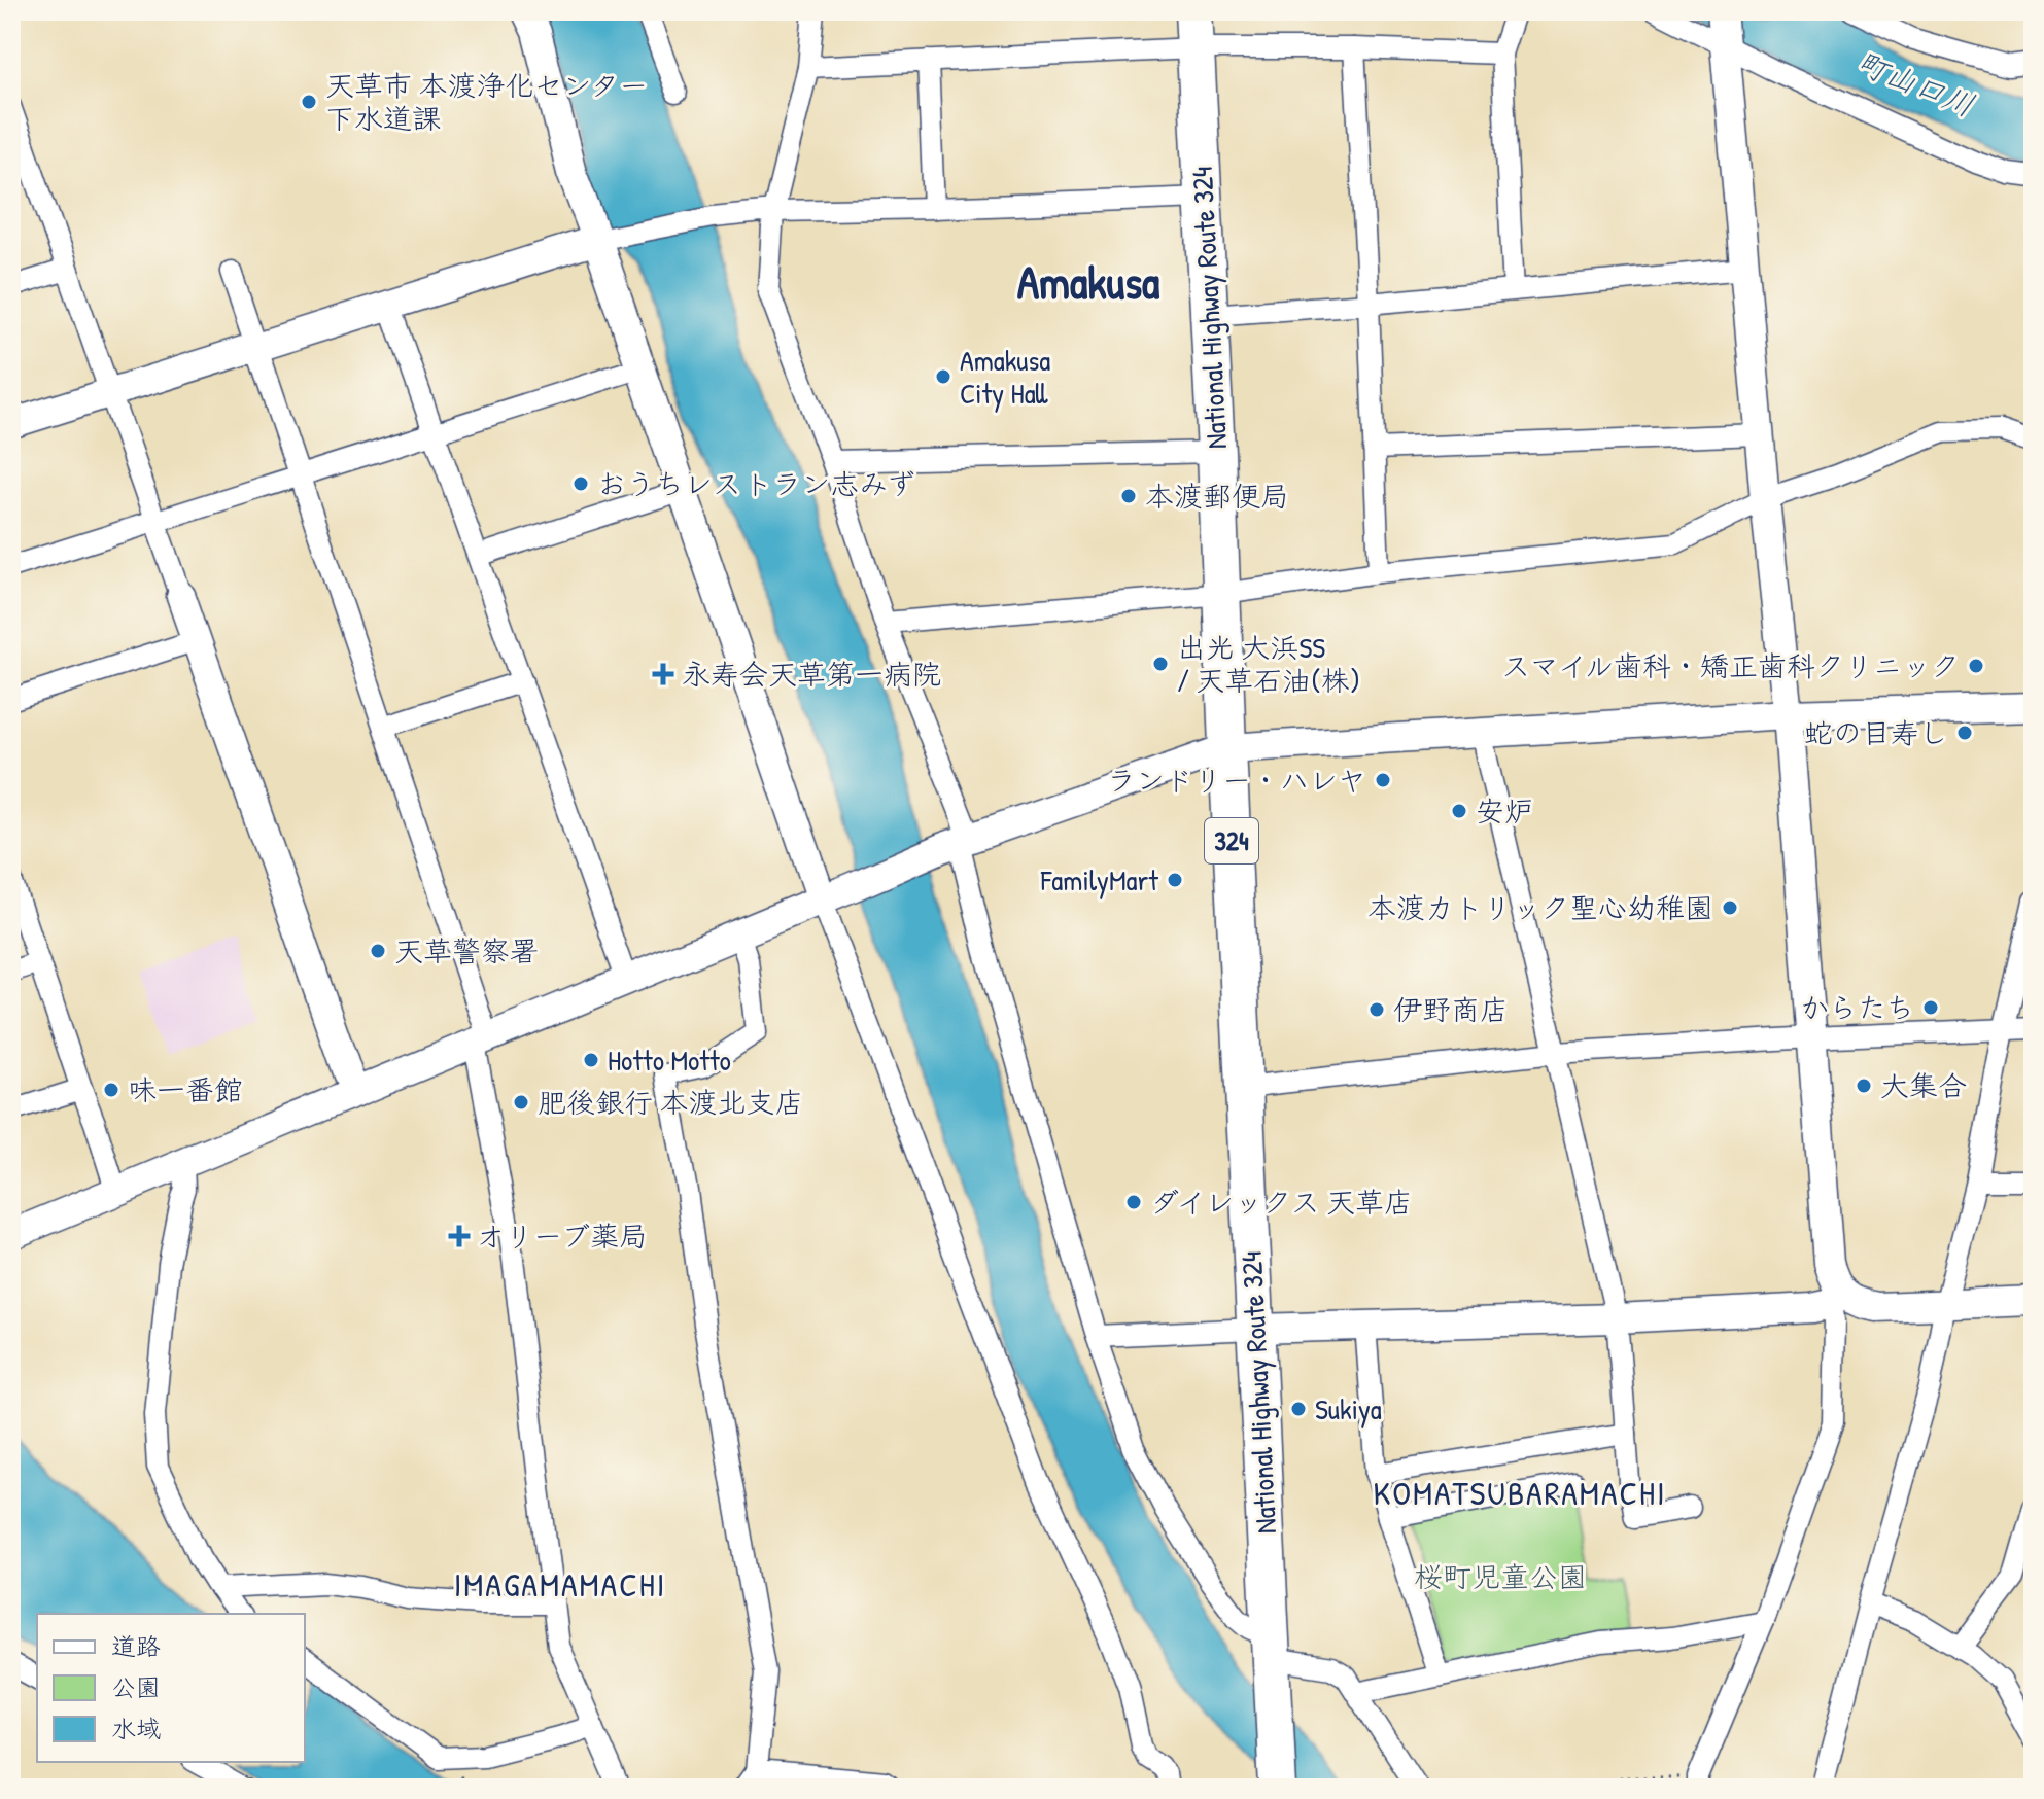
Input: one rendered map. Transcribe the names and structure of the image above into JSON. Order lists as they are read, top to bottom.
{
  "streets": {
    "highway": ["National Highway Route 324", "324"]
  },
  "districts": ["Amakusa", "KOMATSUBARAMACHI", "IMAGAMAMACHI"],
  "water": ["町山口川"],
  "parks": ["桜町児童公園"],
  "places": {
    "other": [
      "天草市 本渡浄化センター 下水道課",
      "Amakusa City Hall",
      "おうちレストラン志みず",
      "本渡郵便局",
      "出光 大浜SS / 天草石油(株)",
      "スマイル歯科・矯正歯科クリニック",
      "蛇の目寿し",
      "ランドリー・ハレヤ",
      "安炉",
      "FamilyMart",
      "本渡カトリック聖心幼稚園",
      "天草警察署",
      "からたち",
      "伊野商店",
      "Hotto Motto",
      "大集合",
      "味一番館",
      "肥後銀行 本渡北支店",
      "ダイレックス 天草店",
      "Sukiya"
    ],
    "health": ["永寿会天草第一病院", "オリーブ薬局"]
  },
  "legend": ["道路", "公園", "水域"]
}
